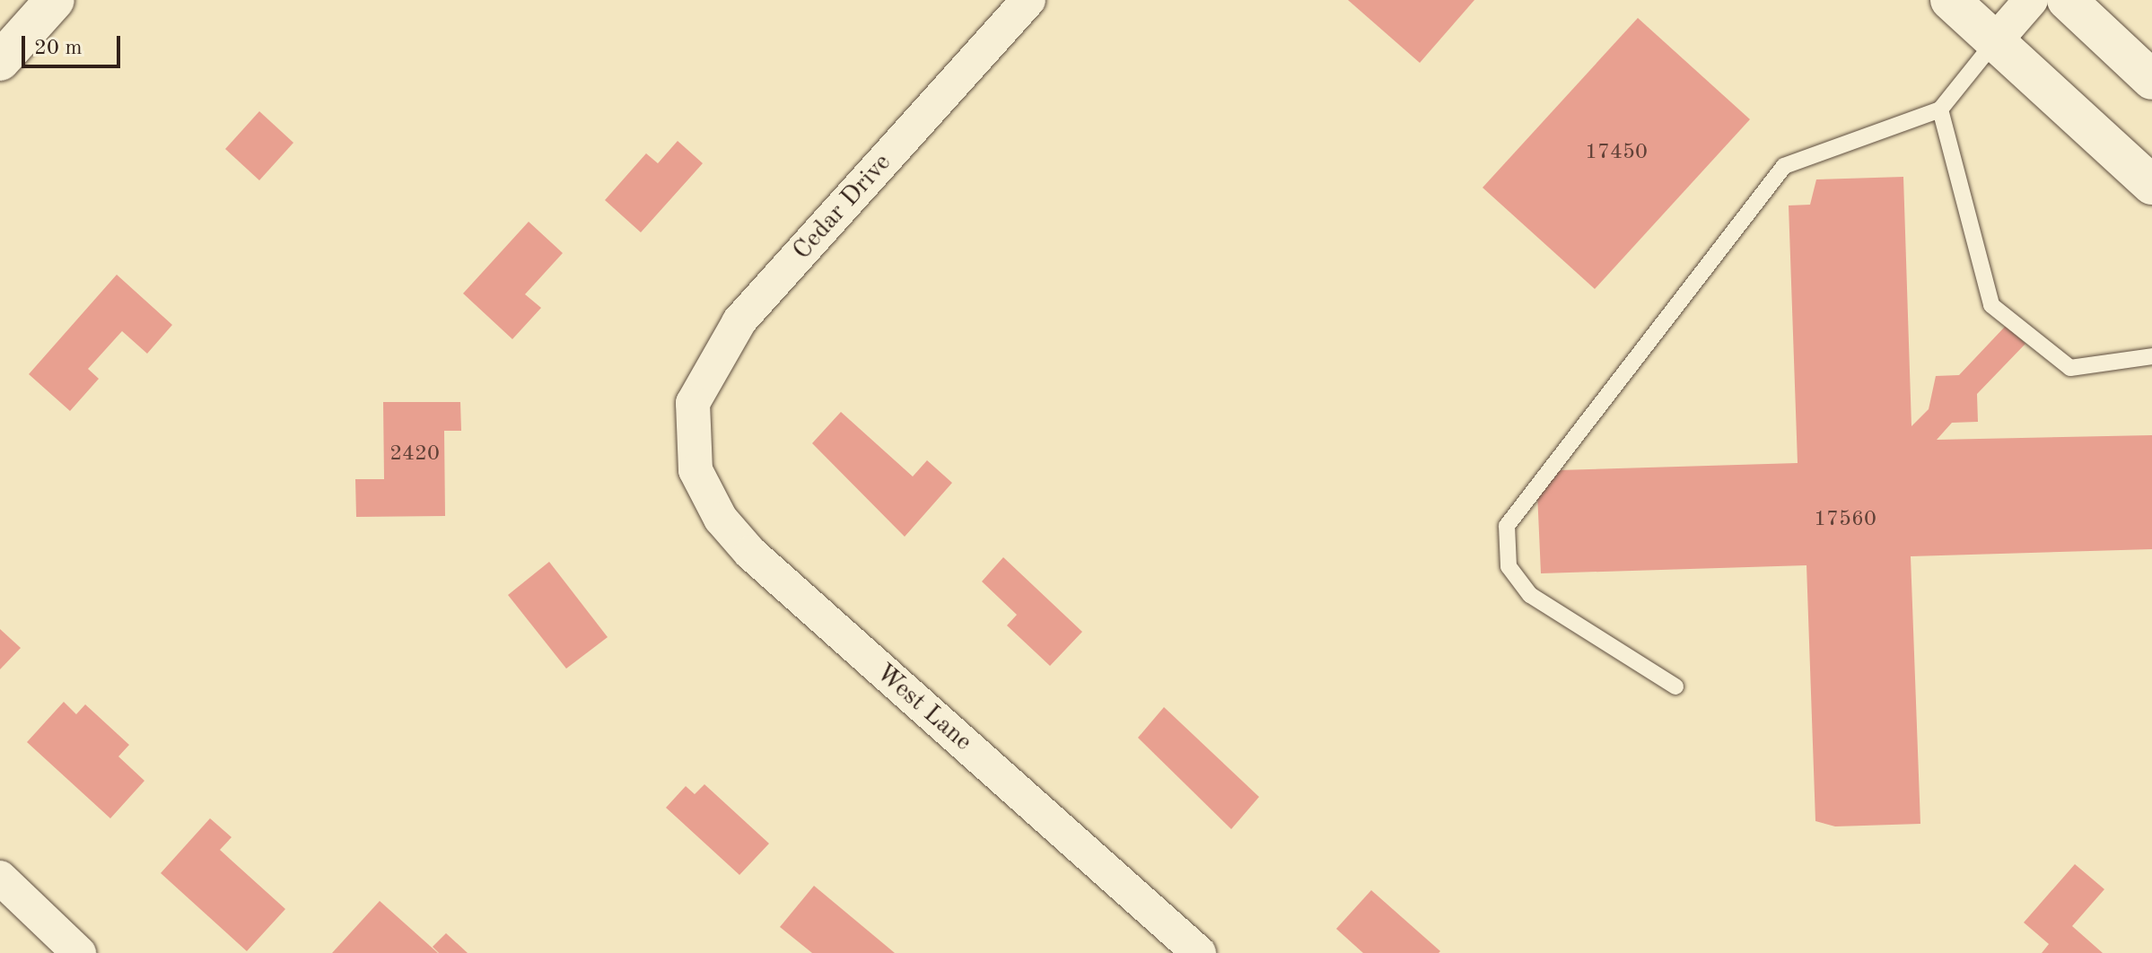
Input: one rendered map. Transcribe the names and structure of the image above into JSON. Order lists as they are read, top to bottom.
{
  "streets": {
    "street": ["Cedar Drive", "West Lane"]
  },
  "crossings": [
    ["Cedar Drive", "West Lane"]
  ],
  "house_numbers": ["17450", "2420", "17560"],
  "scale_bar": "20 m"
}
